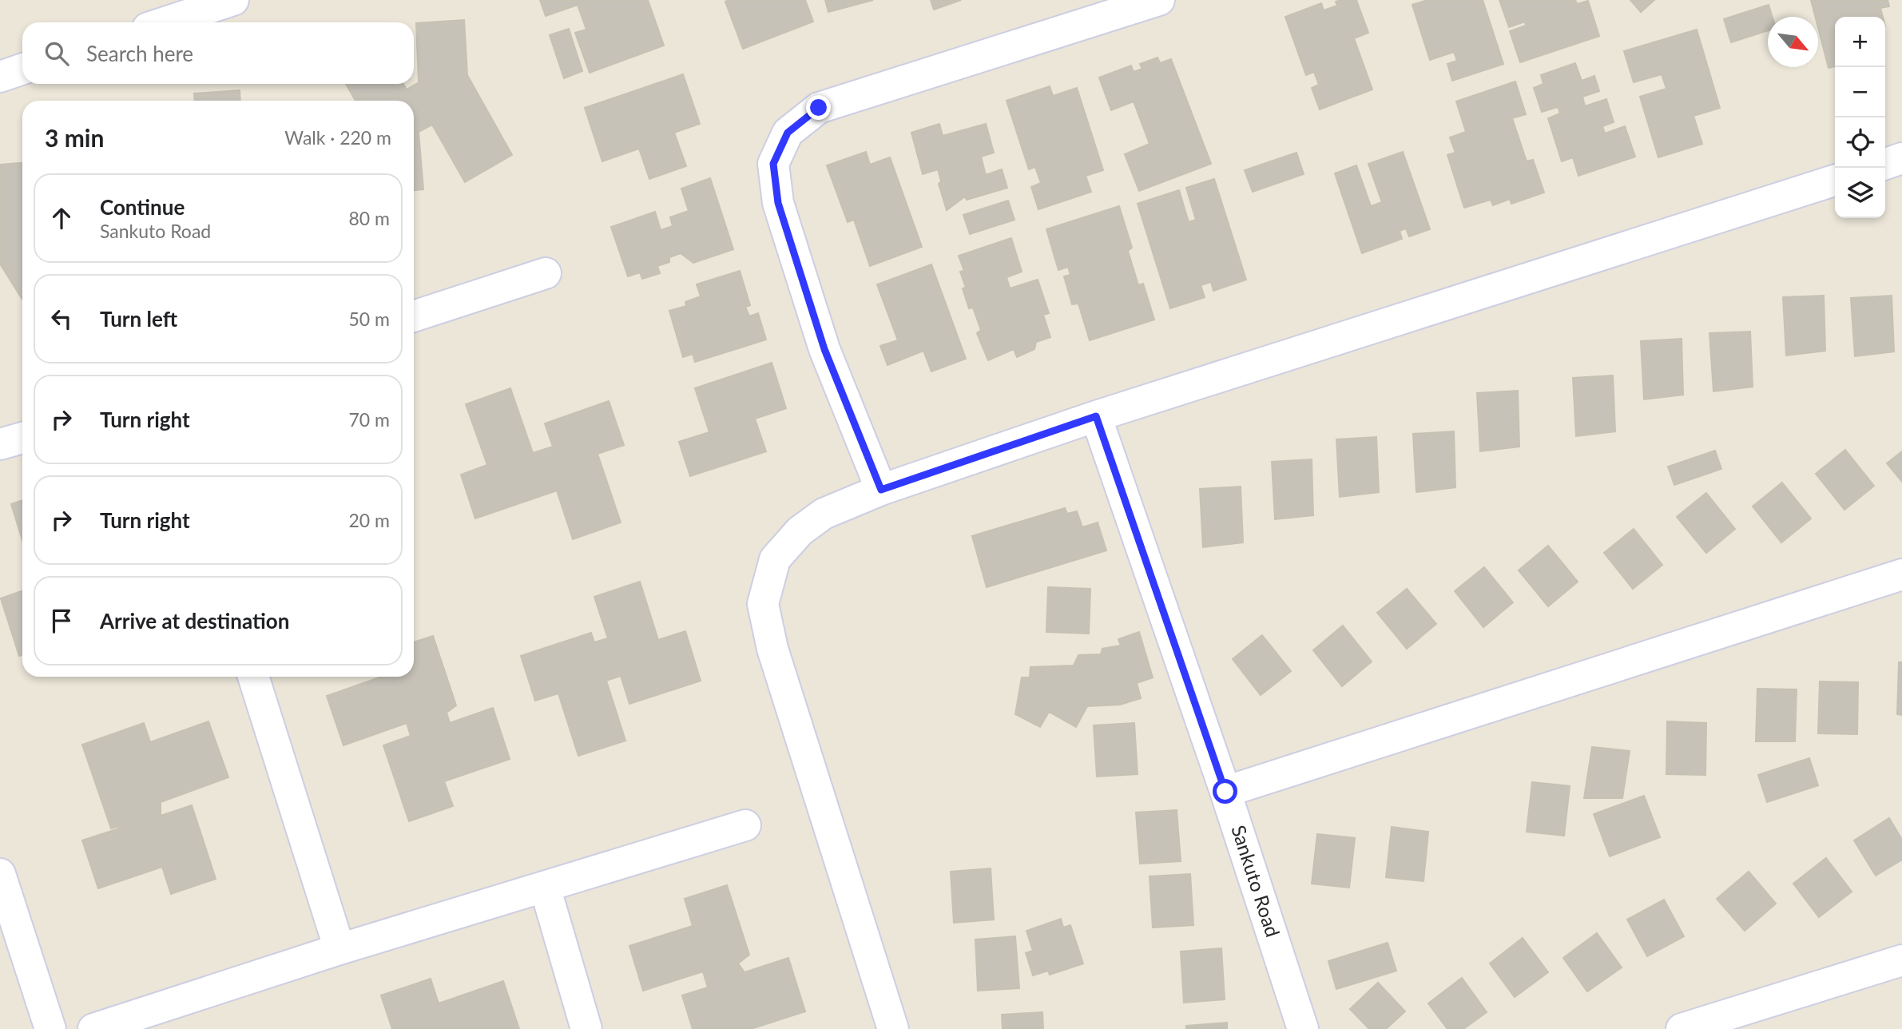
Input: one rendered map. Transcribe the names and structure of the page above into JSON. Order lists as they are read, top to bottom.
{
  "streets": {
    "street": ["Sankuto Road"]
  },
  "north": "bottom right",
  "page": {
    "map_buttons": ["+", "−"],
    "search": "Search here",
    "heading": ["3 min", "Walk · 220 m"],
    "list": [
      ["Continue", "Sankuto Road", "80 m"],
      ["Turn left", "50 m"],
      ["Turn right", "70 m"],
      ["Turn right", "20 m"],
      "Arrive at destination"
    ]
  }
}
